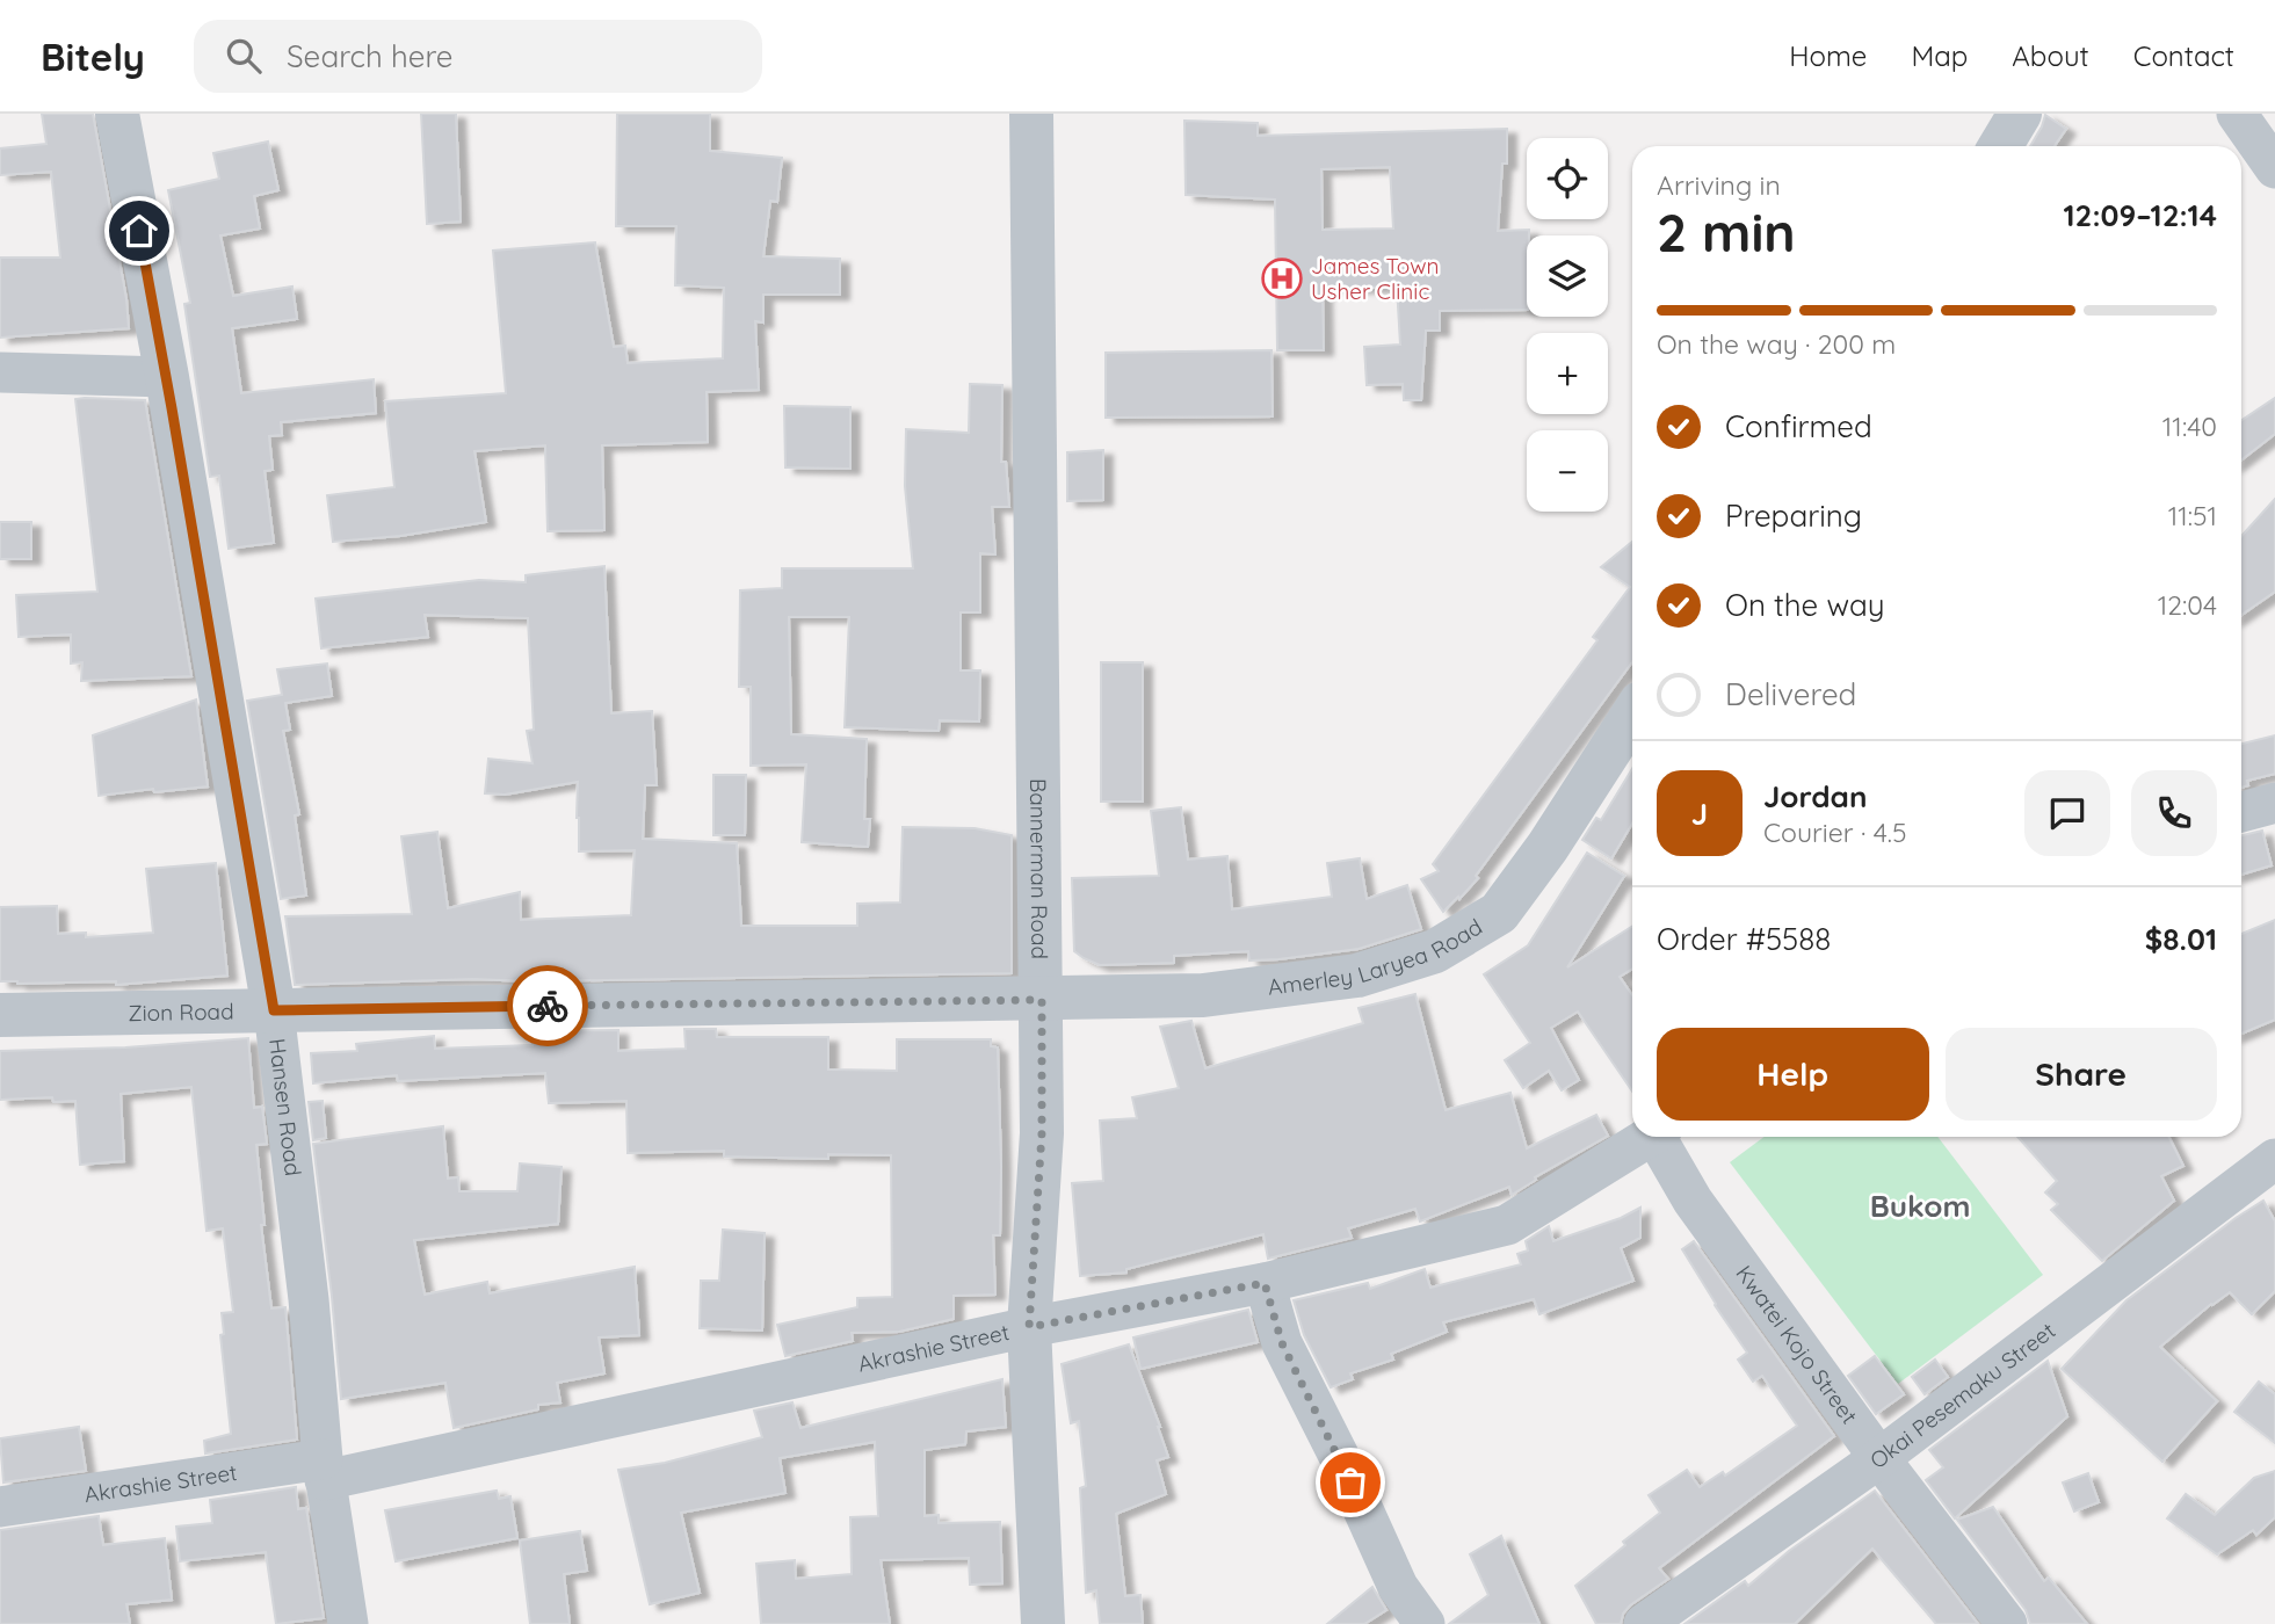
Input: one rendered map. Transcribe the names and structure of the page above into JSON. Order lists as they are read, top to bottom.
{
  "streets": {
    "street": [
      "Bannerman Road",
      "Amerley Laryea Road",
      "Zion Road",
      "Hansen Road",
      "Kwatei Kojo Street",
      "Akrashie Street",
      "Okai Pesemaku Street"
    ]
  },
  "crossings": [
    ["Bannerman Road", "Amerley Laryea Road"],
    ["Bannerman Road", "Zion Road"],
    ["Bannerman Road", "Akrashie Street"],
    ["Amerley Laryea Road", "Zion Road"],
    ["Zion Road", "Hansen Road"],
    ["Hansen Road", "Akrashie Street"],
    ["Kwatei Kojo Street", "Okai Pesemaku Street"]
  ],
  "districts": ["Bukom"],
  "places": {
    "hospital": ["James Town Usher Clinic"]
  },
  "page": {
    "header": "Bitely",
    "search": "Search here",
    "nav": [
      "Home",
      "Map",
      "About",
      "Contact"
    ],
    "map_buttons": ["+", "−"],
    "heading": ["2 min", "Arriving in", "12:09–12:14"],
    "panel": [
      "Jordan",
      "Courier · 4.5",
      "Order #5588",
      "$8.01"
    ],
    "bar": "On the way · 200 m",
    "list": [
      ["Confirmed", "11:40"],
      ["Preparing", "11:51"],
      ["On the way", "12:04"],
      "Delivered"
    ],
    "round": "J",
    "buttons": ["Help", "Share"]
  }
}
